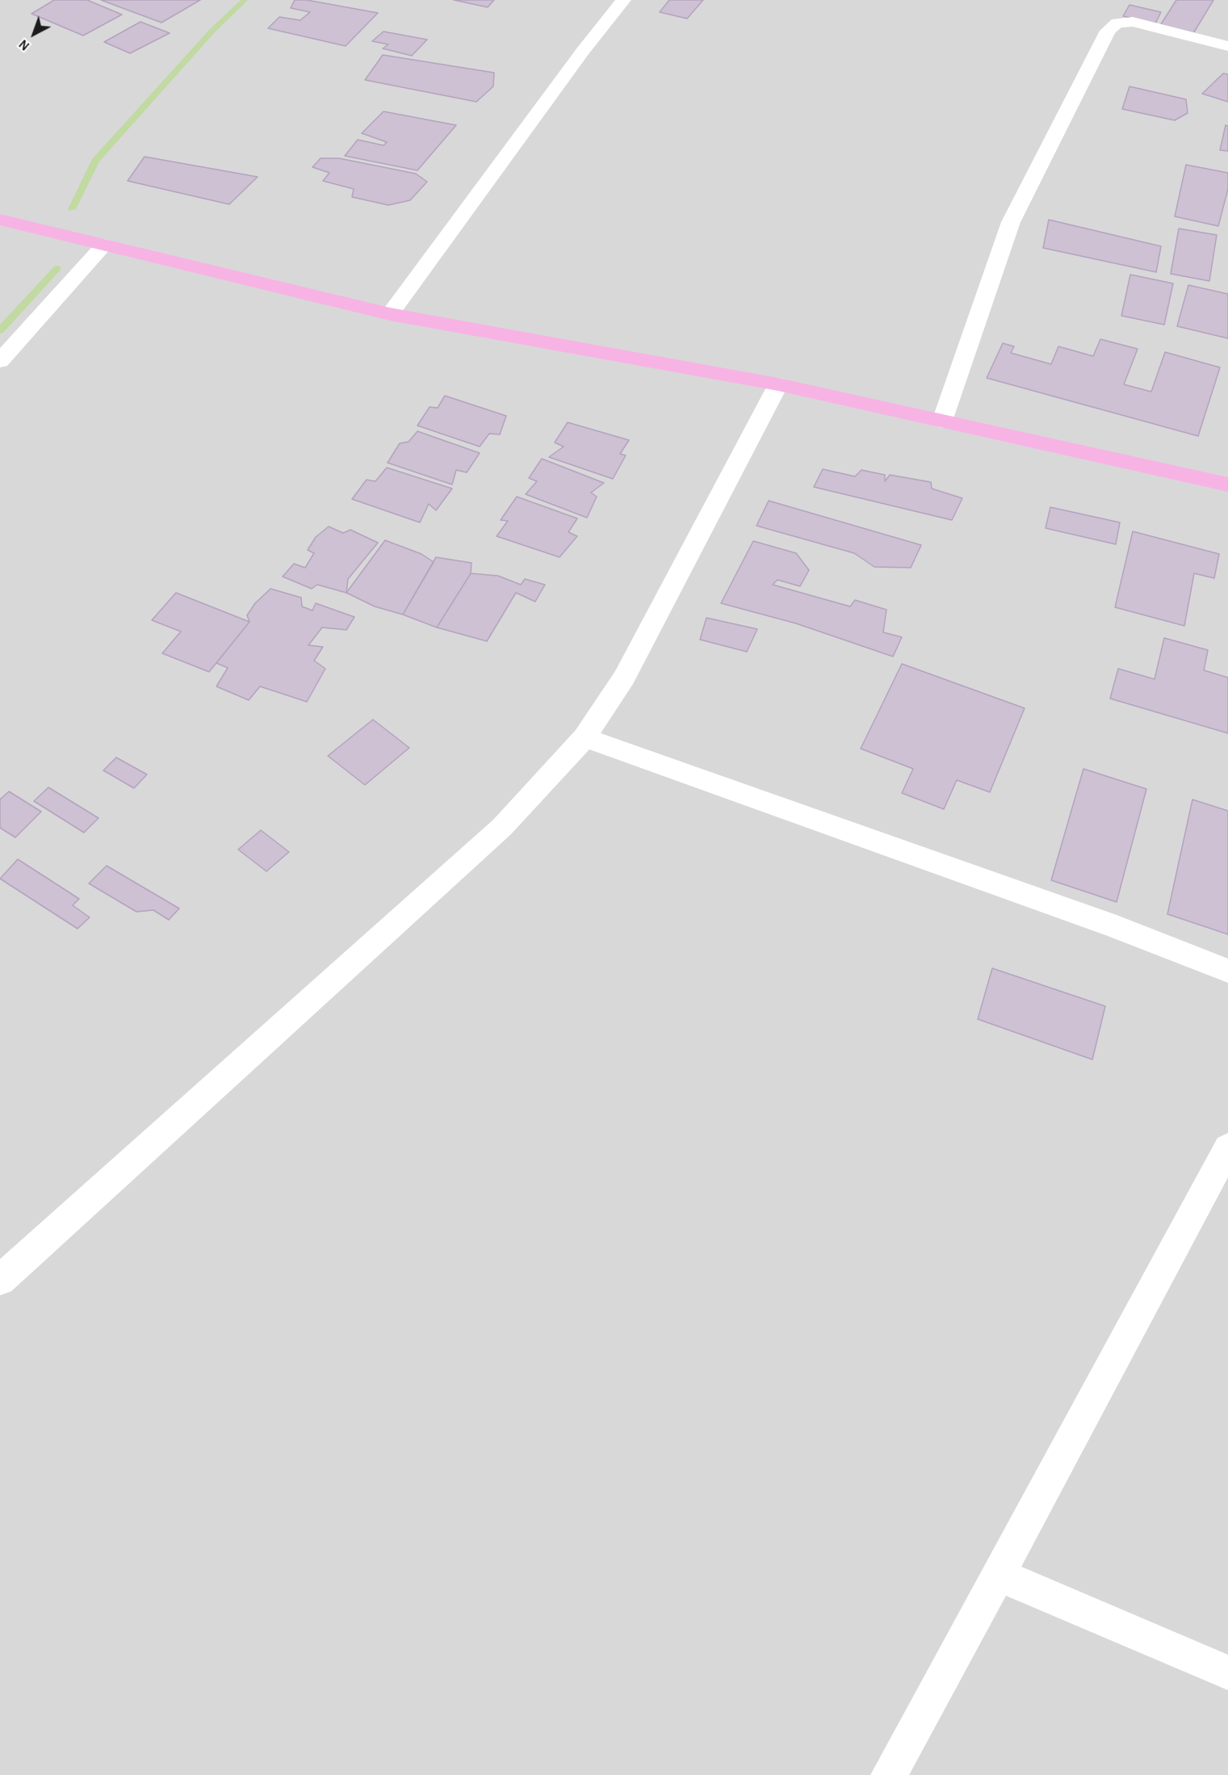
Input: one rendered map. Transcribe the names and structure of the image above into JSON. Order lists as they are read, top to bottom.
{
  "north": "bottom left"
}
